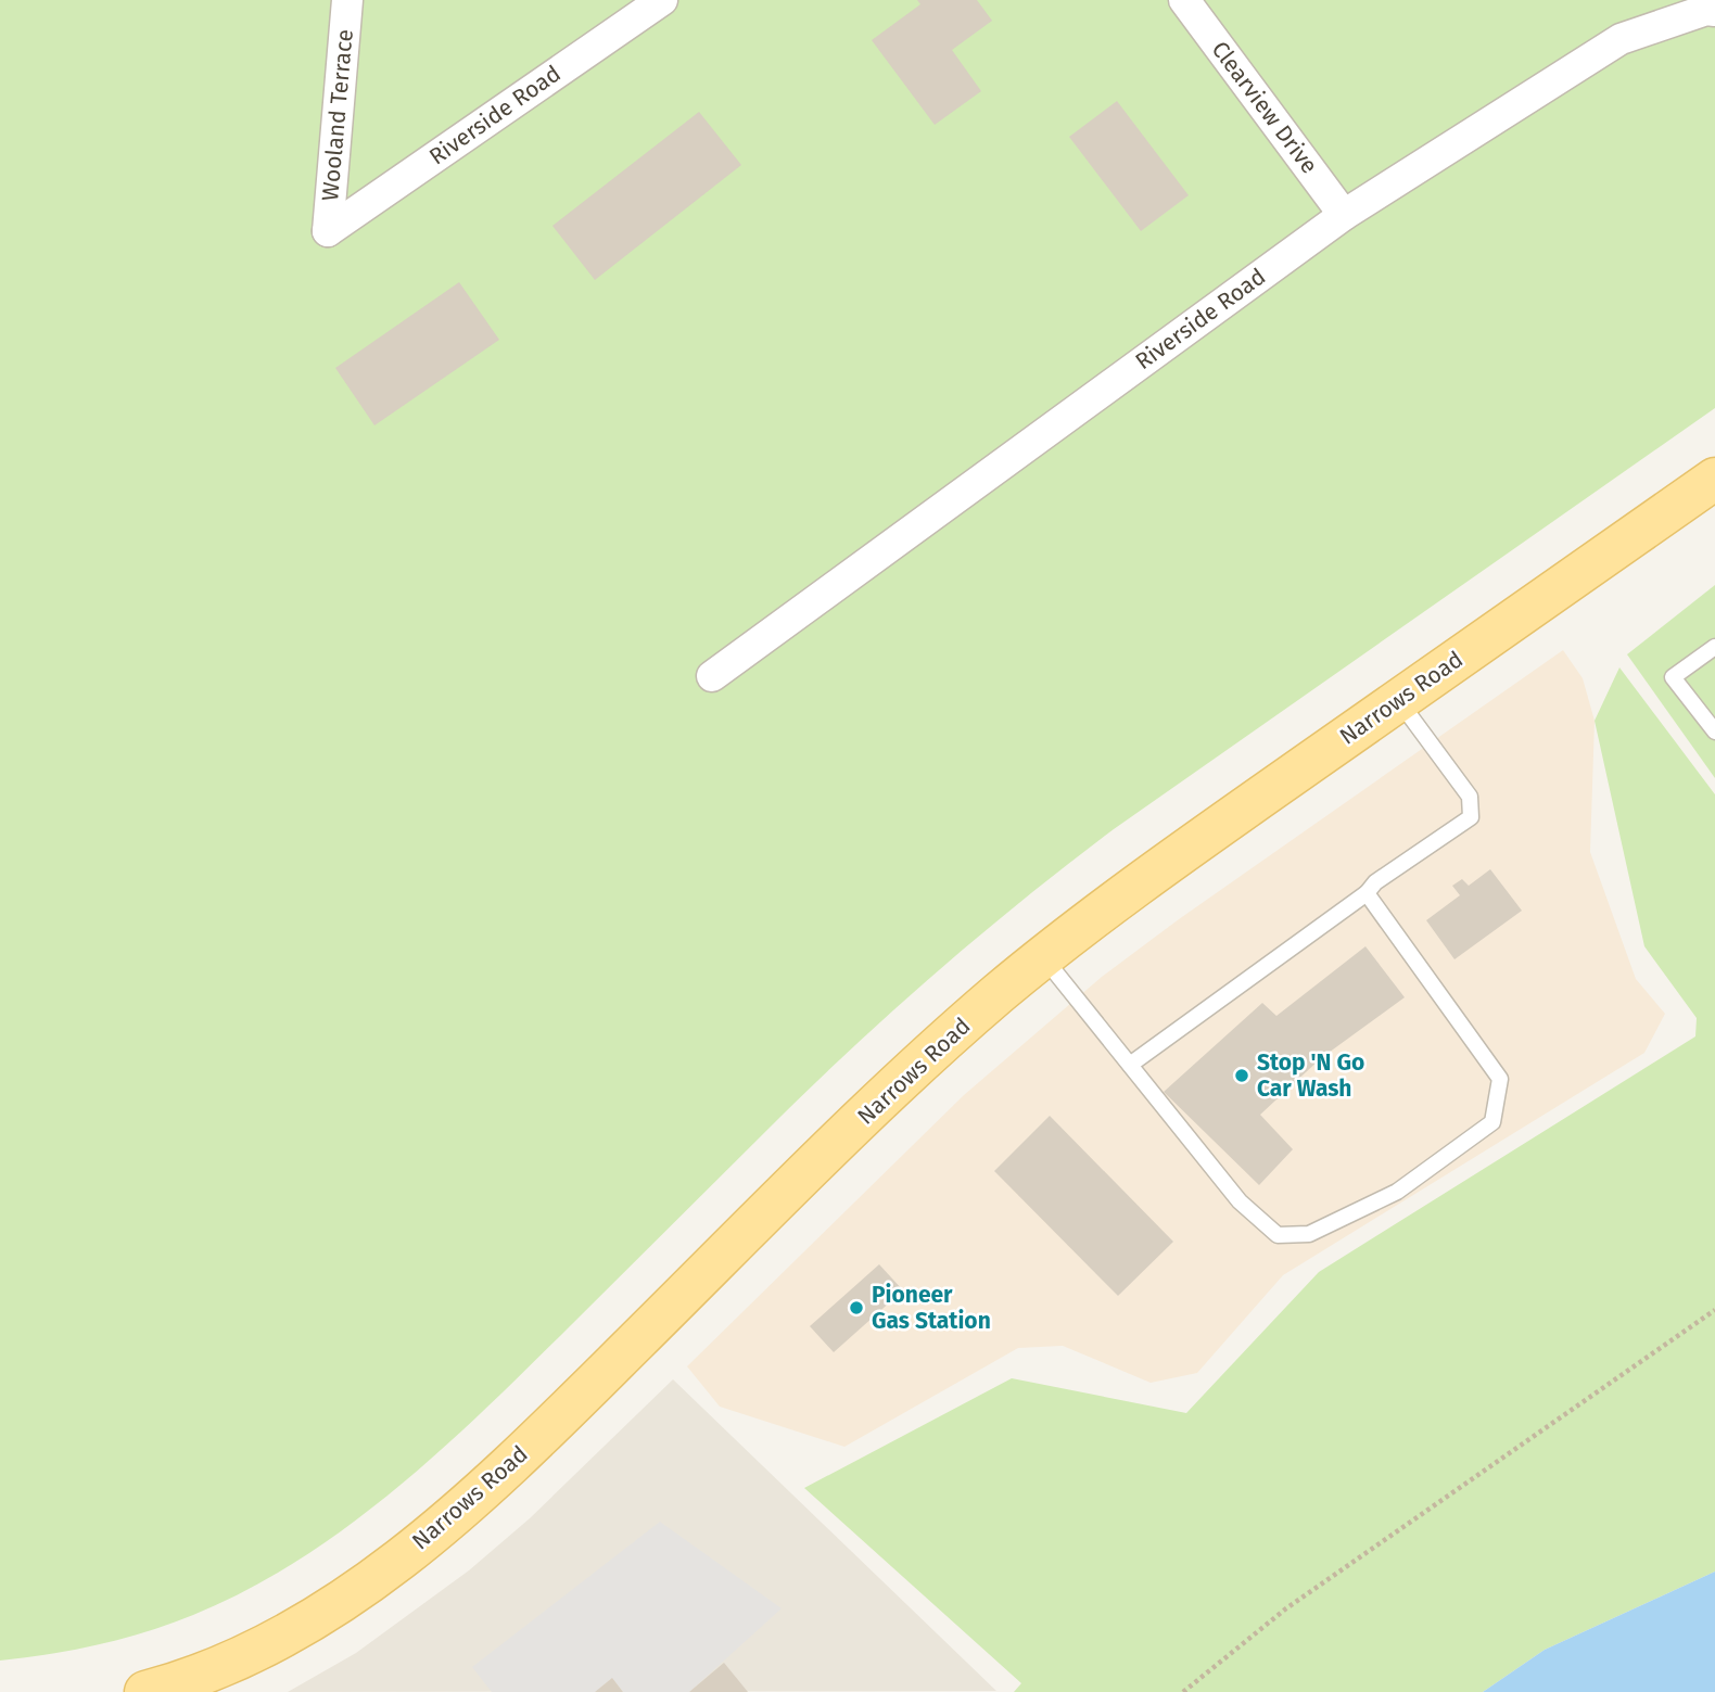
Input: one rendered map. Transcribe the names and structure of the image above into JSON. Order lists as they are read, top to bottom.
{
  "streets": {
    "main road": ["Narrows Road"],
    "street": ["Clearview Drive", "Wooland Terrace", "Riverside Road"]
  },
  "crossings": [
    ["Clearview Drive", "Riverside Road"],
    ["Wooland Terrace", "Riverside Road"]
  ],
  "places": ["Stop 'N Go Car Wash", "Pioneer Gas Station"]
}
